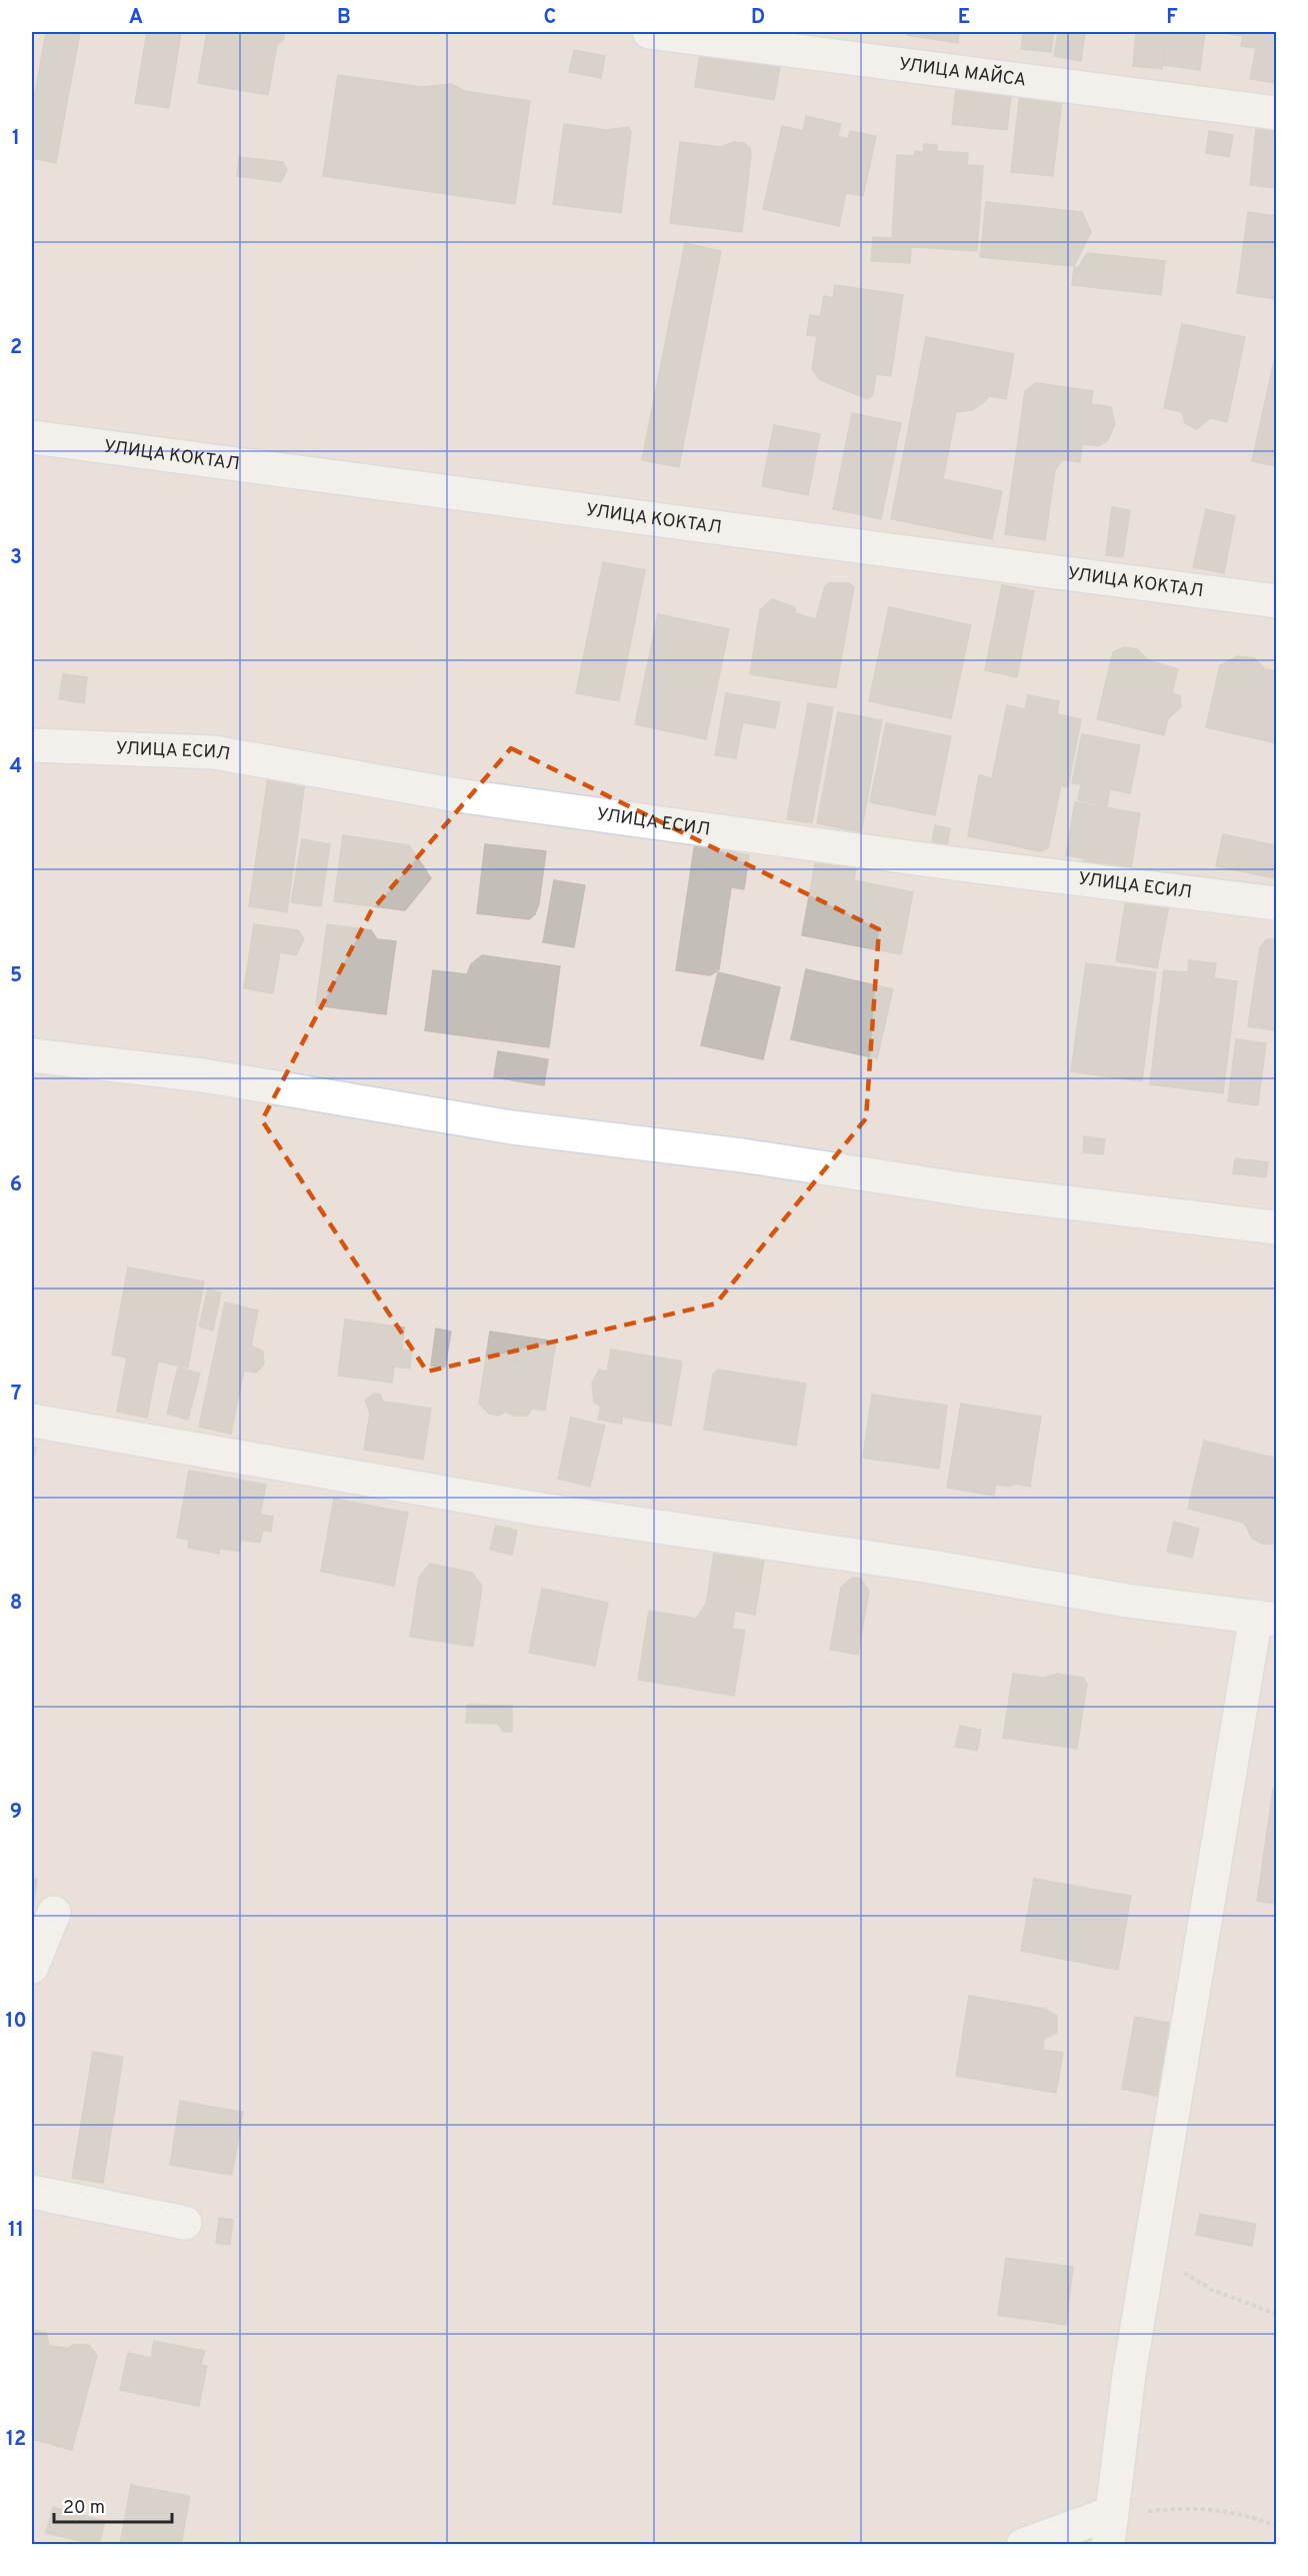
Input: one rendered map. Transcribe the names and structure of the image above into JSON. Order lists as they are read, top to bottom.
{
  "streets": {
    "street": ["УЛИЦА МАЙСА", "УЛИЦА КОКТАЛ", "УЛИЦА ЕСИЛ"]
  },
  "scale_bar": "20 m",
  "grid": {
    "columns": [
      "A",
      "B",
      "C",
      "D",
      "E",
      "F"
    ],
    "rows": [
      "1",
      "2",
      "3",
      "4",
      "5",
      "6",
      "7",
      "8",
      "9",
      "10",
      "11",
      "12"
    ]
  }
}
